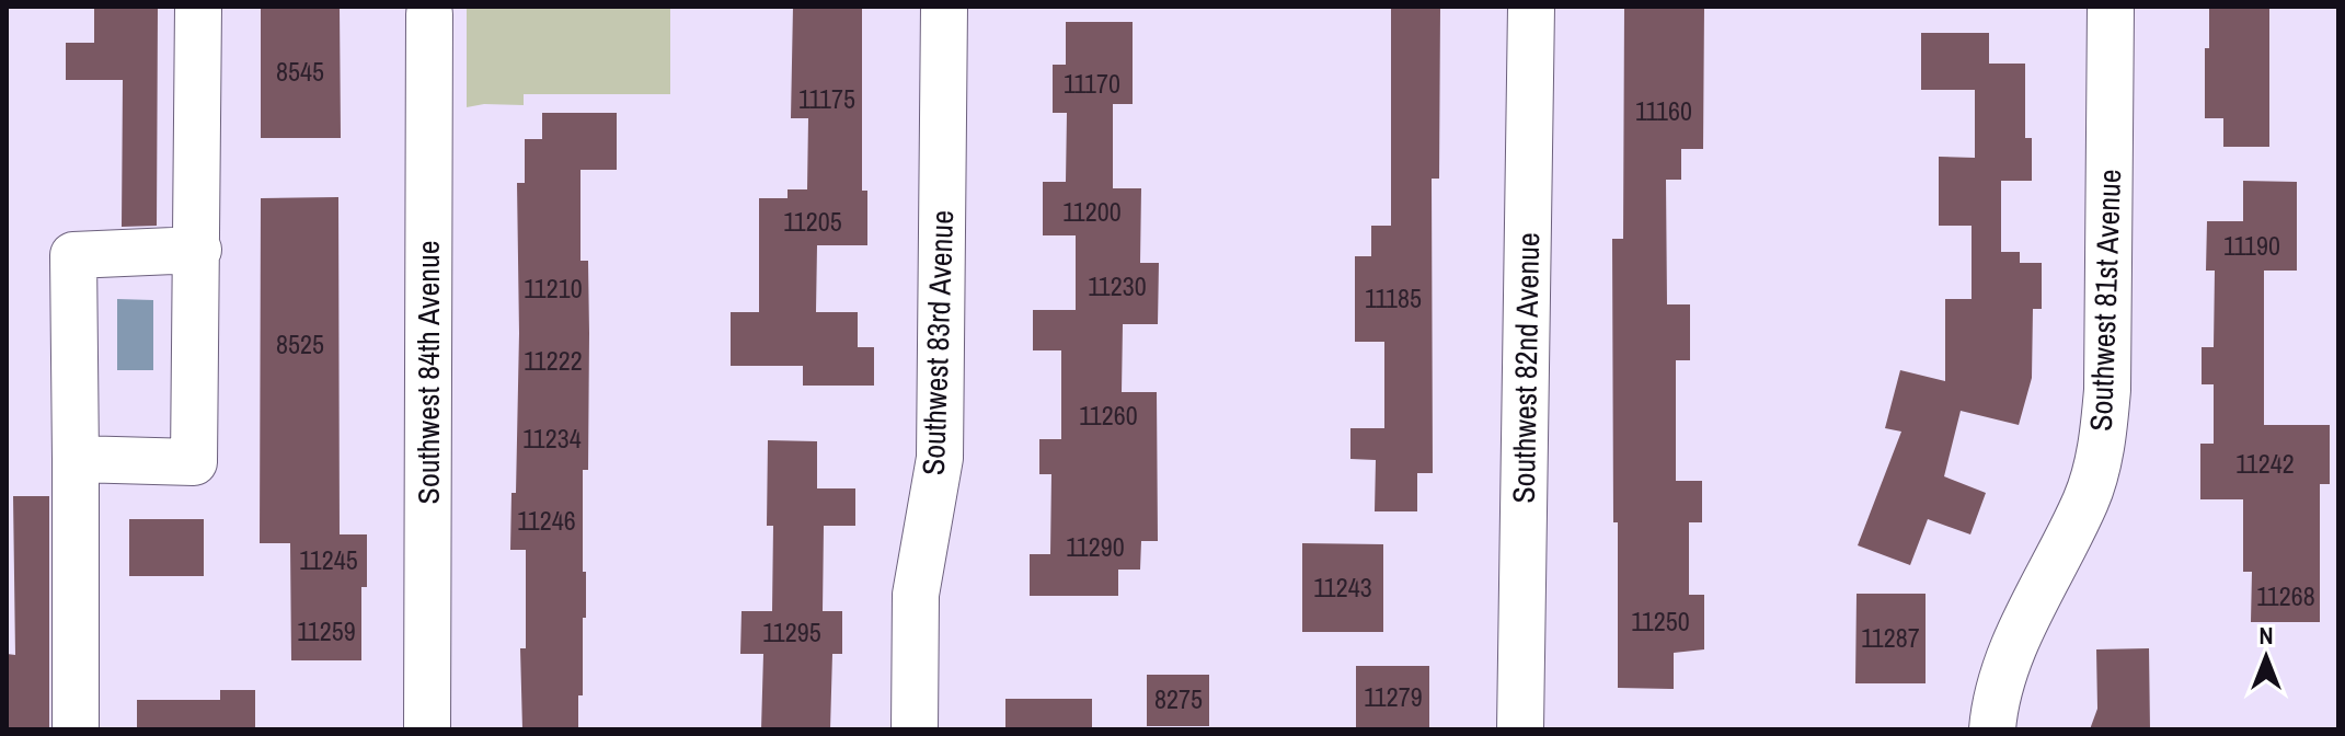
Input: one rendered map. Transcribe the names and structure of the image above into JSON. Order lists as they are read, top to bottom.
{
  "streets": {
    "street": [
      "Southwest 81st Avenue",
      "Southwest 83rd Avenue",
      "Southwest 82nd Avenue",
      "Southwest 84th Avenue"
    ]
  },
  "house_numbers": [
    "8545",
    "11170",
    "11175",
    "11160",
    "11200",
    "11205",
    "11190",
    "11230",
    "11210",
    "11185",
    "8525",
    "11222",
    "11260",
    "11234",
    "11242",
    "11246",
    "11290",
    "11245",
    "11243",
    "11268",
    "11250",
    "11259",
    "11295",
    "11287",
    "11279",
    "8275"
  ],
  "north": "top"
}
